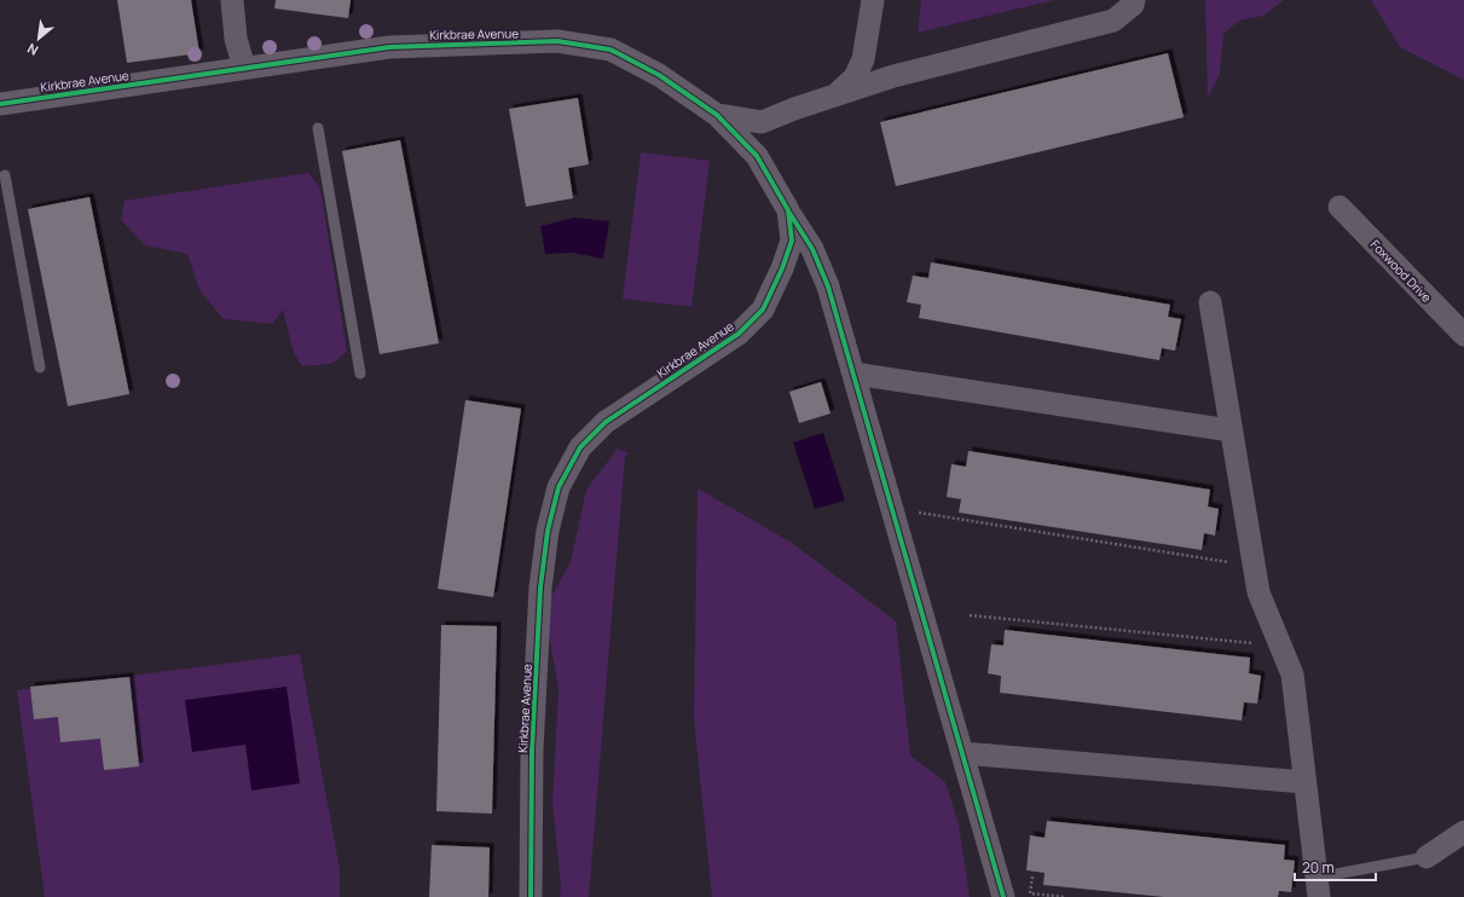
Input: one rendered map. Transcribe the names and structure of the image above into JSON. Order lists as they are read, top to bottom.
{
  "streets": {
    "street": ["Kirkbrae Avenue", "Foxwood Drive"]
  },
  "scale_bar": "20 m",
  "north": "bottom left"
}
